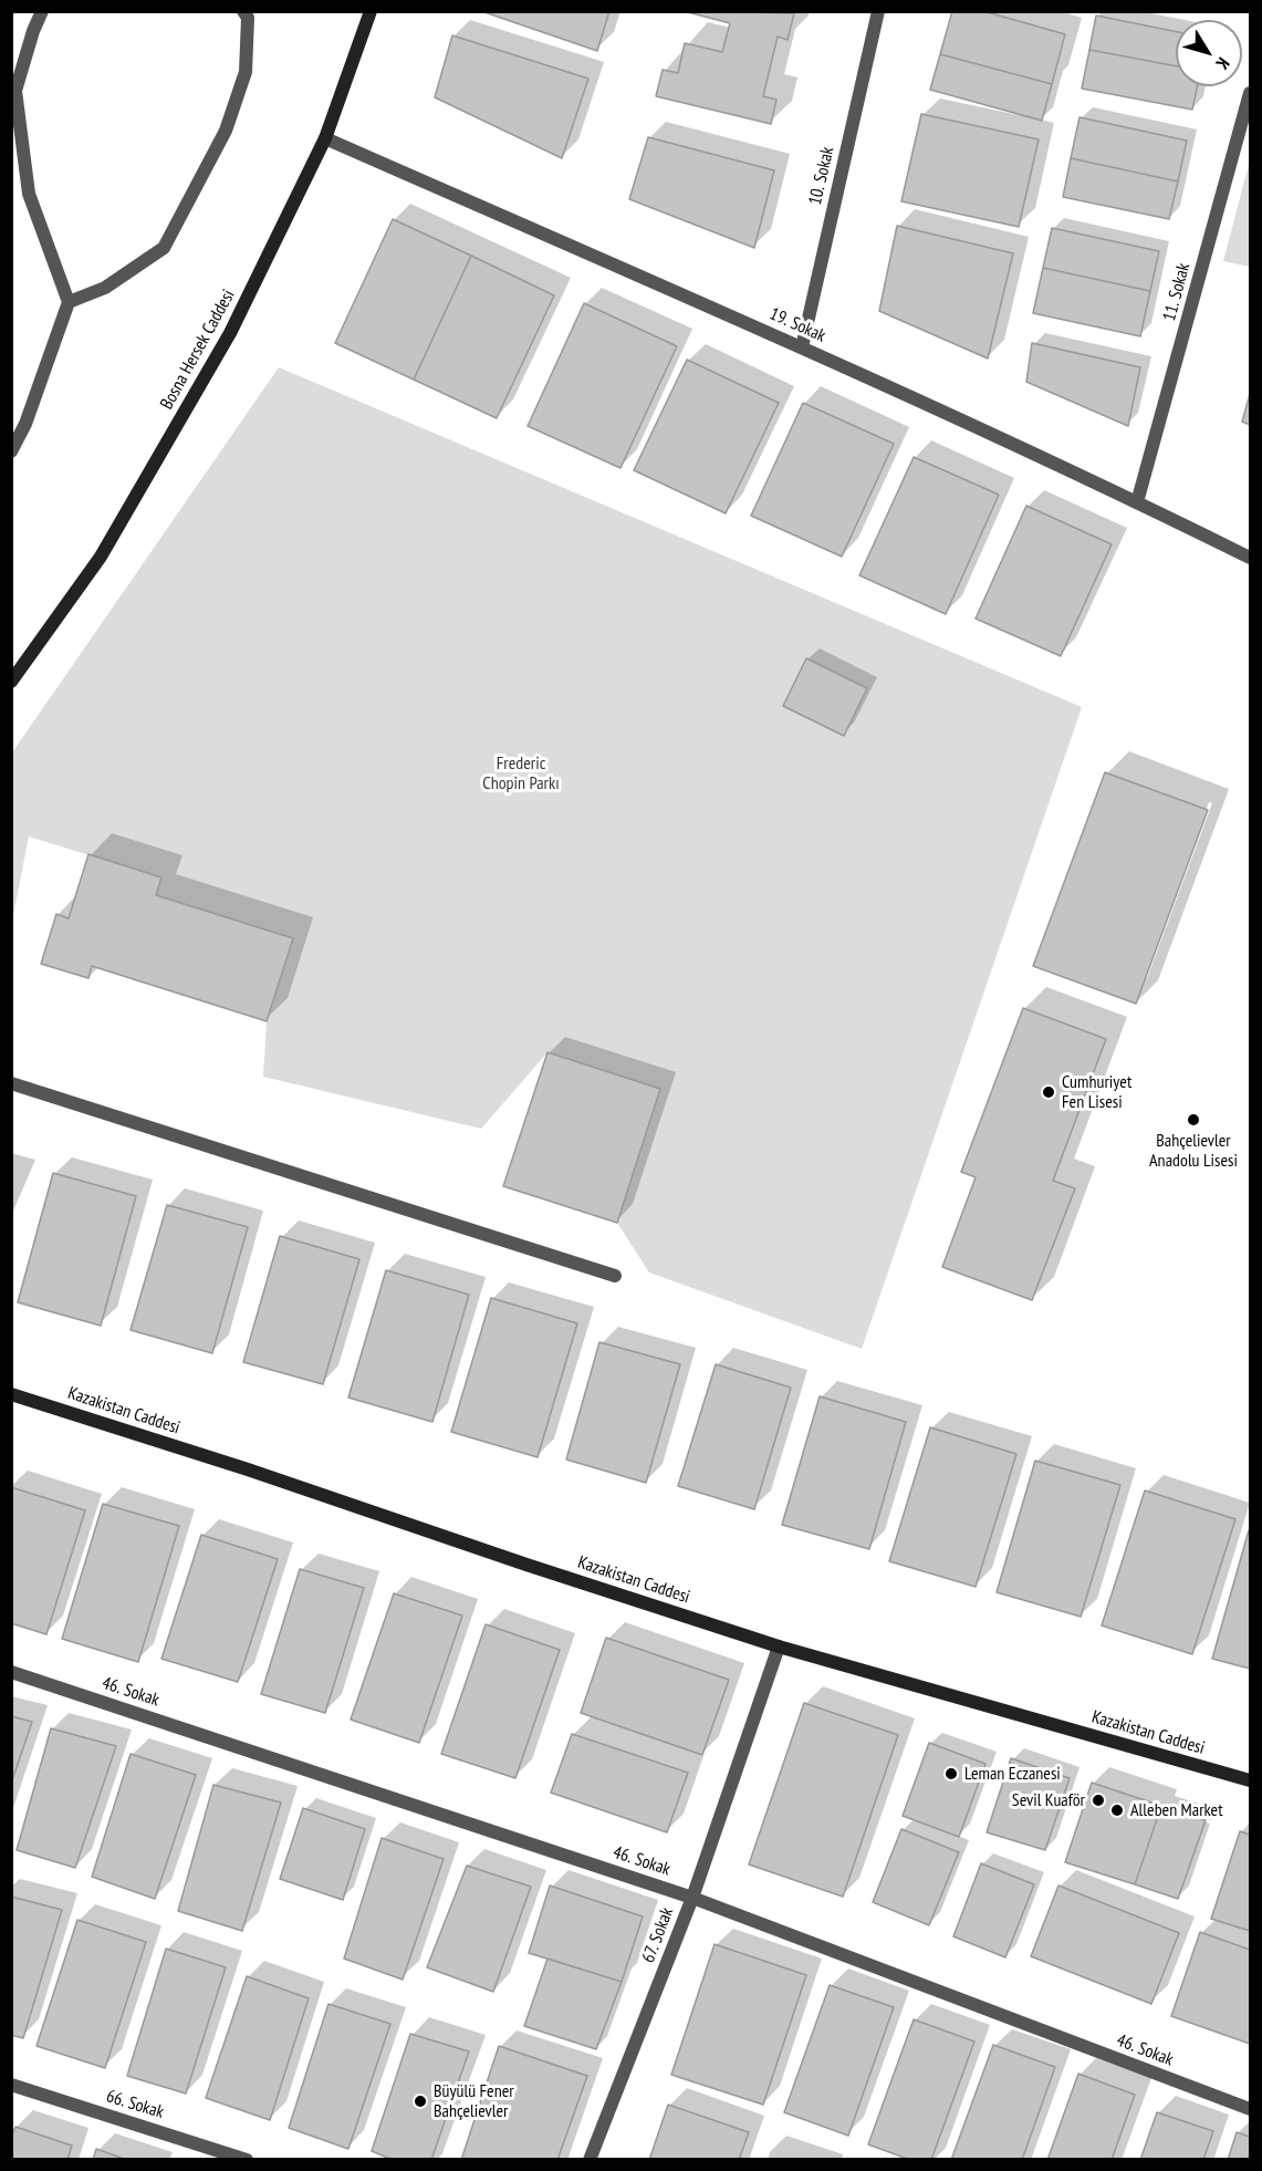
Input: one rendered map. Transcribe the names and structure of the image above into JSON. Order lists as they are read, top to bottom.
{
  "streets": {
    "main road": ["Bosna Hersek Caddesi", "Kazakistan Caddesi"],
    "street": [
      "10. Sokak",
      "11. Sokak",
      "19. Sokak",
      "46. Sokak",
      "67. Sokak",
      "66. Sokak"
    ]
  },
  "crossings": [
    ["10. Sokak", "19. Sokak"],
    ["11. Sokak", "19. Sokak"],
    ["19. Sokak", "Bosna Hersek Caddesi"],
    ["Kazakistan Caddesi", "67. Sokak"],
    ["46. Sokak", "67. Sokak"]
  ],
  "parks": ["Frederic Chopin Parkı"],
  "places": [
    "Cumhuriyet Fen Lisesi",
    "Bahçelievler Anadolu Lisesi",
    "Leman Eczanesi",
    "Sevil Kuaför",
    "Alleben Market",
    "Büyülü Fener Bahçelievler"
  ],
  "north": "bottom right"
}
